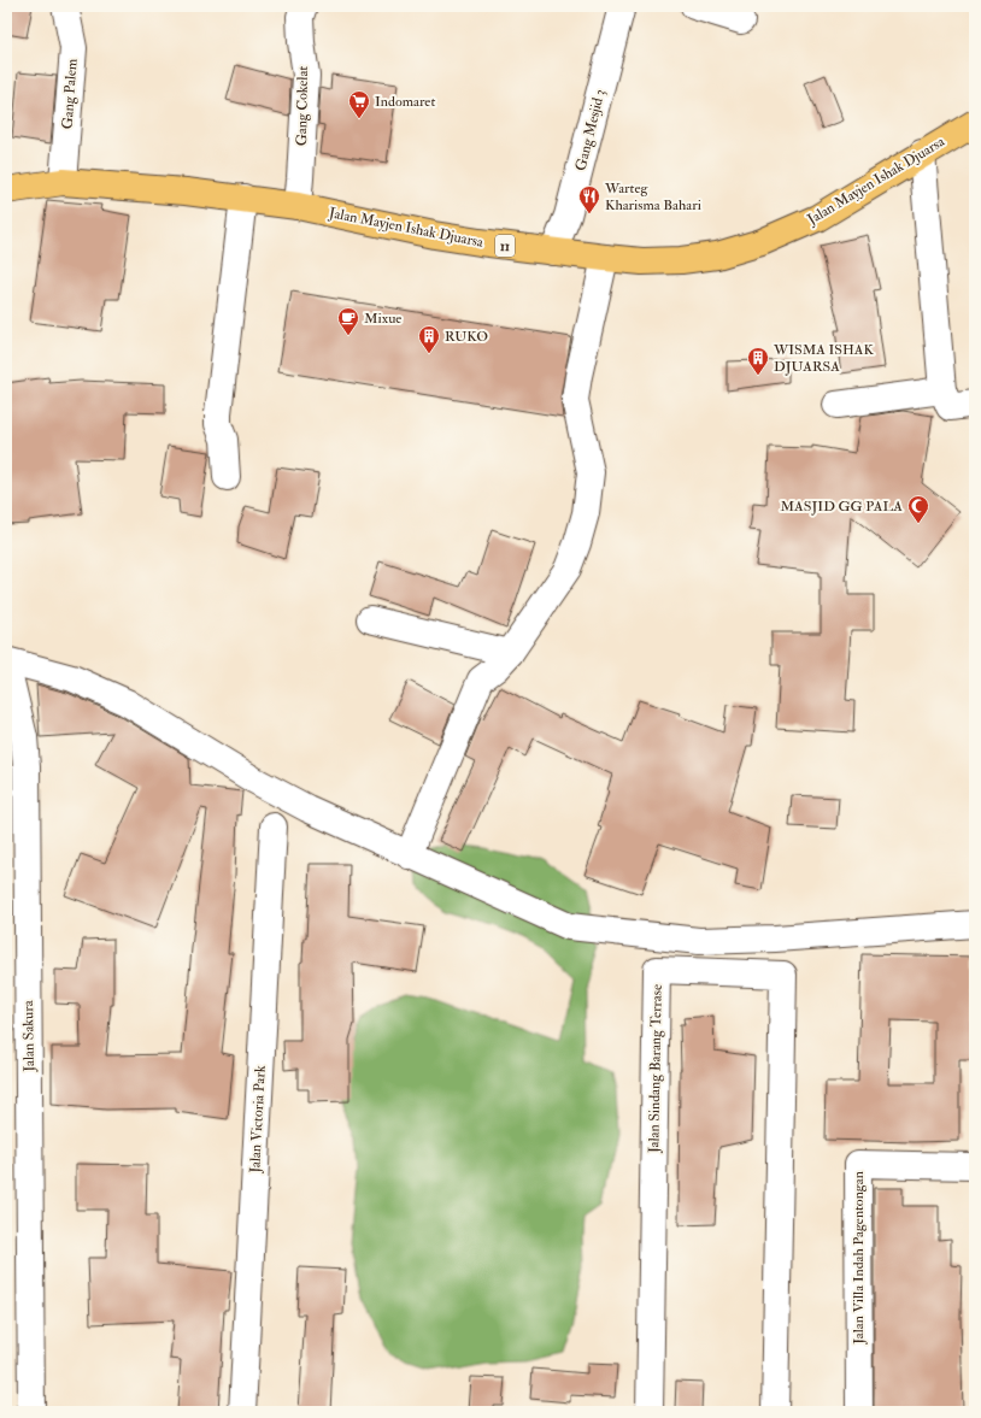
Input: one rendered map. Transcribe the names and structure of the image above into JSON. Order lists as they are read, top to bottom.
{
  "streets": {
    "main road": ["Jalan Mayjen Ishak Djuarsa", "11"],
    "street": [
      "Gang Palem",
      "Gang Cokelat",
      "Gang Mesjid 3",
      "Jalan Sakura",
      "Jalan Sindang Barang Terrase",
      "Jalan Victoria Park",
      "Jalan Villa Indah Pagentongan"
    ]
  },
  "crossings": [
    ["Gang Palem", "Jalan Mayjen Ishak Djuarsa"],
    ["Gang Cokelat", "Jalan Mayjen Ishak Djuarsa"],
    ["Gang Mesjid 3", "Jalan Mayjen Ishak Djuarsa"]
  ],
  "places": {
    "supermarket": ["Indomaret"],
    "restaurant": ["Warteg Kharisma Bahari"],
    "cafe": ["Mixue"],
    "building": ["RUKO", "WISMA ISHAK DJUARSA"],
    "mosque": ["MASJID GG PALA"]
  }
}
